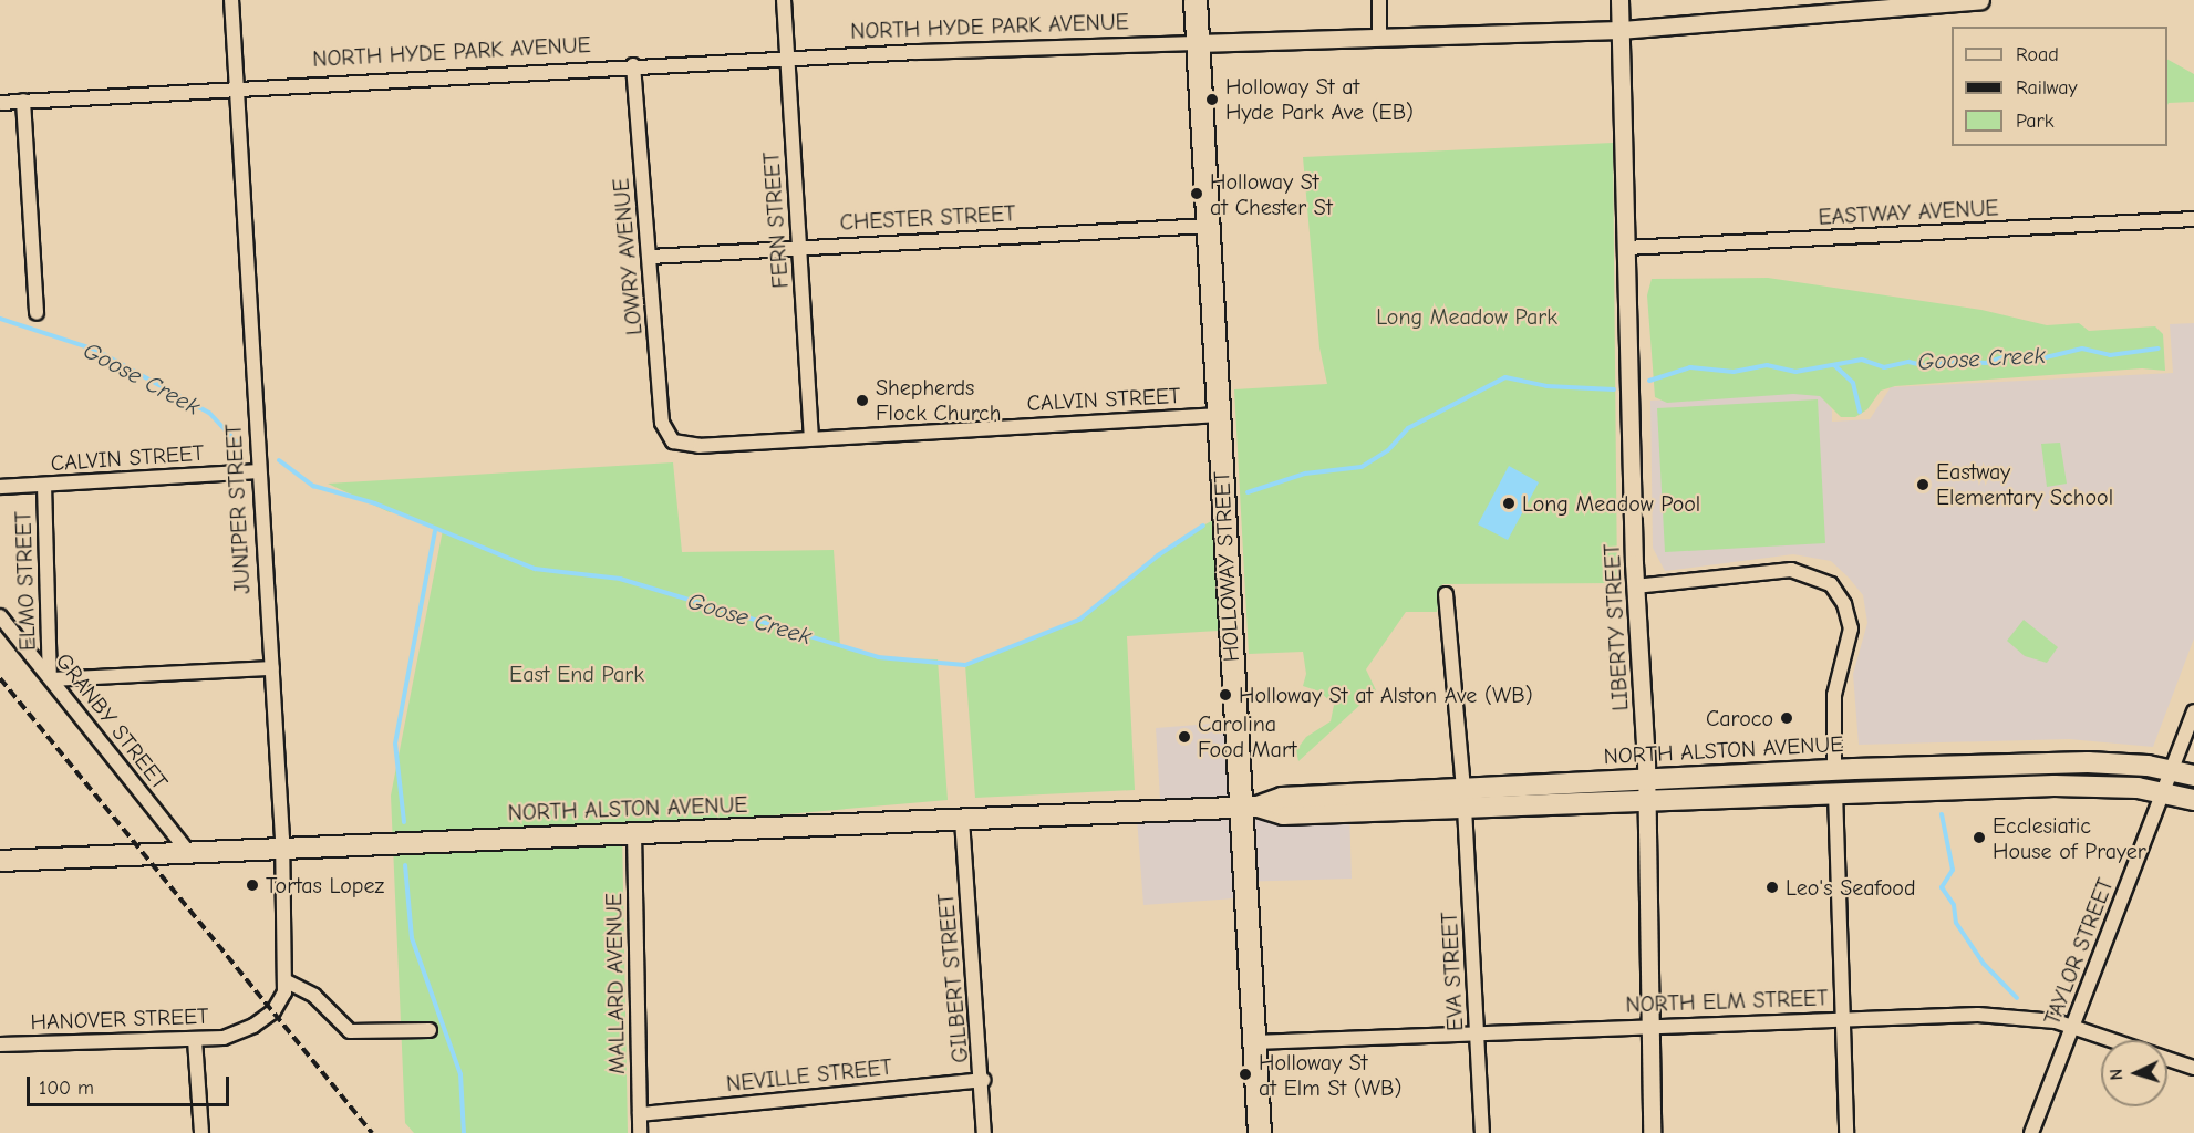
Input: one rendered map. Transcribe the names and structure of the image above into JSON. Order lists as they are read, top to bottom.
{
  "streets": {
    "main road": ["HOLLOWAY STREET", "NORTH ALSTON AVENUE"],
    "street": [
      "NORTH HYDE PARK AVENUE",
      "EASTWAY AVENUE",
      "CHESTER STREET",
      "FERN STREET",
      "LOWRY AVENUE",
      "CALVIN STREET",
      "JUNIPER STREET",
      "ELMO STREET",
      "LIBERTY STREET",
      "GRANBY STREET",
      "TAYLOR STREET",
      "EVA STREET",
      "GILBERT STREET",
      "MALLARD AVENUE",
      "NORTH ELM STREET",
      "HANOVER STREET",
      "NEVILLE STREET"
    ]
  },
  "crossings": [
    ["NORTH HYDE PARK AVENUE", "FERN STREET"],
    ["NORTH HYDE PARK AVENUE", "LOWRY AVENUE"],
    ["NORTH HYDE PARK AVENUE", "JUNIPER STREET"],
    ["NORTH HYDE PARK AVENUE", "HOLLOWAY STREET"],
    ["NORTH HYDE PARK AVENUE", "LIBERTY STREET"],
    ["EASTWAY AVENUE", "LIBERTY STREET"],
    ["CHESTER STREET", "FERN STREET"],
    ["CHESTER STREET", "LOWRY AVENUE"],
    ["CHESTER STREET", "HOLLOWAY STREET"],
    ["FERN STREET", "CALVIN STREET"],
    ["LOWRY AVENUE", "CALVIN STREET"],
    ["CALVIN STREET", "JUNIPER STREET"],
    ["CALVIN STREET", "HOLLOWAY STREET"],
    ["CALVIN STREET", "ELMO STREET"],
    ["JUNIPER STREET", "NORTH ALSTON AVENUE"],
    ["JUNIPER STREET", "HANOVER STREET"],
    ["HOLLOWAY STREET", "NORTH ALSTON AVENUE"],
    ["HOLLOWAY STREET", "NORTH ELM STREET"],
    ["ELMO STREET", "GRANBY STREET"],
    ["LIBERTY STREET", "NORTH ALSTON AVENUE"],
    ["LIBERTY STREET", "NORTH ELM STREET"],
    ["GRANBY STREET", "NORTH ALSTON AVENUE"],
    ["NORTH ALSTON AVENUE", "TAYLOR STREET"],
    ["NORTH ALSTON AVENUE", "EVA STREET"],
    ["NORTH ALSTON AVENUE", "GILBERT STREET"],
    ["NORTH ALSTON AVENUE", "MALLARD AVENUE"],
    ["TAYLOR STREET", "NORTH ELM STREET"],
    ["EVA STREET", "NORTH ELM STREET"],
    ["GILBERT STREET", "NEVILLE STREET"],
    ["MALLARD AVENUE", "NEVILLE STREET"]
  ],
  "water": ["Goose Creek"],
  "parks": ["Long Meadow Park", "East End Park"],
  "places": [
    "Holloway St at Hyde Park Ave (EB)",
    "Holloway St at Chester St",
    "Shepherds Flock Church",
    "Eastway Elementary School",
    "Long Meadow Pool",
    "Holloway St at Alston Ave (WB)",
    "Caroco",
    "Carolina Food Mart",
    "Ecclesiatic House of Prayer",
    "Tortas Lopez",
    "Leo's Seafood",
    "Holloway St at Elm St (WB)"
  ],
  "legend": ["Road", "Railway", "Park"],
  "scale_bar": "100 m",
  "north": "left"
}
